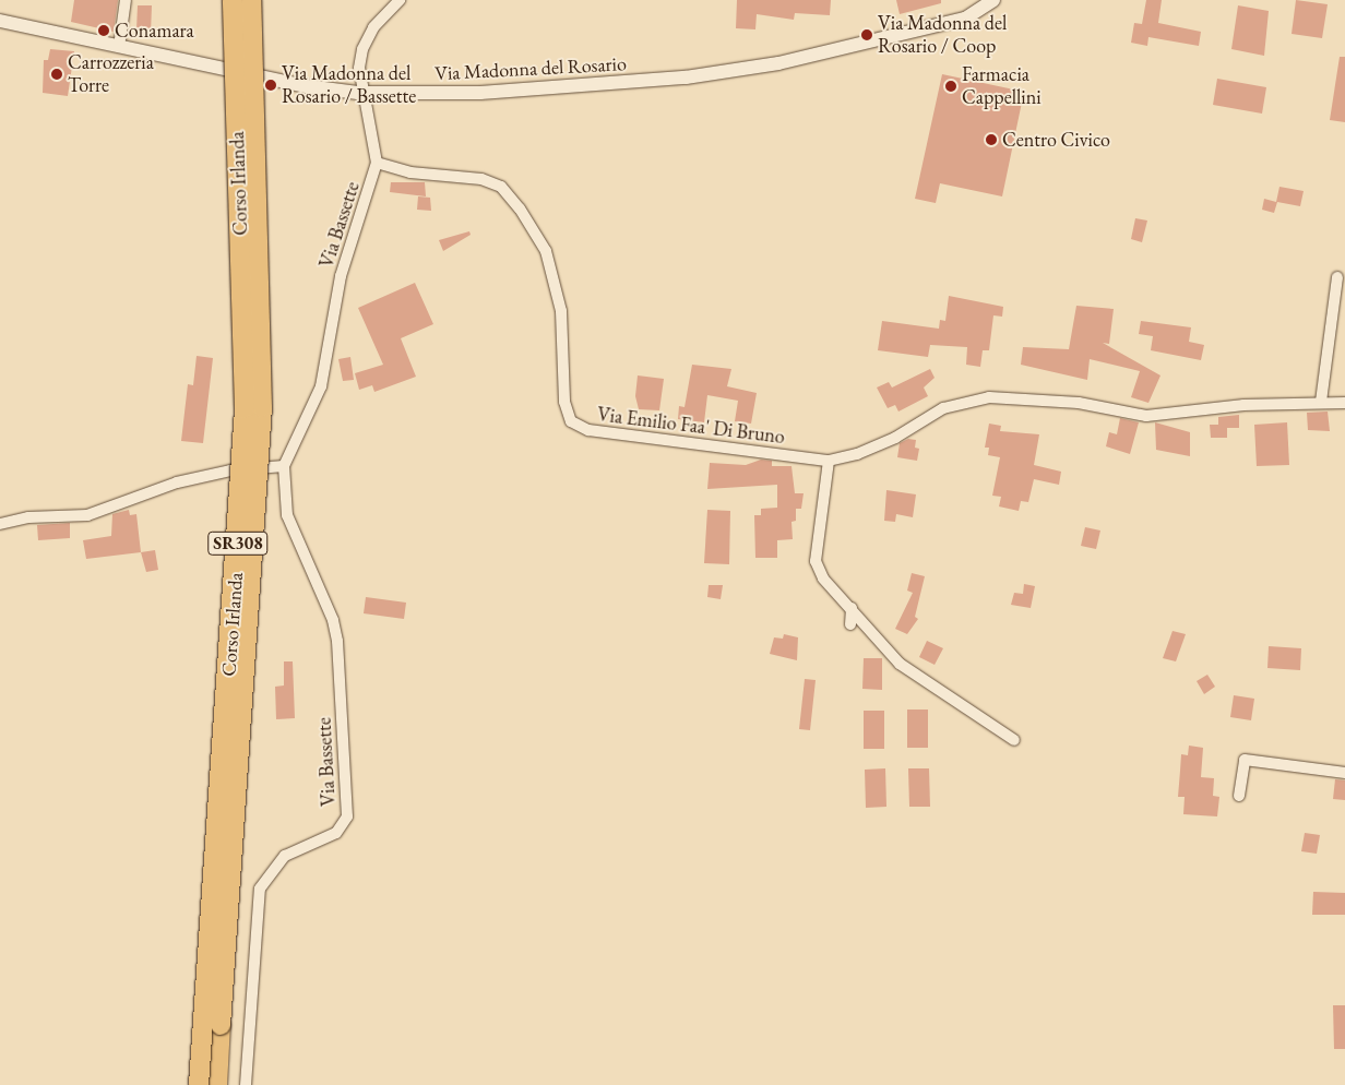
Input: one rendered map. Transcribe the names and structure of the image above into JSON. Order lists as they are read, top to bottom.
{
  "streets": {
    "highway": ["Corso Irlanda", "SR308"],
    "street": ["Via Madonna del Rosario", "Via Bassette", "Via Emilio Faa' Di Bruno"]
  },
  "crossings": [
    ["Via Madonna del Rosario", "Via Bassette"],
    ["Via Bassette", "Via Emilio Faa' Di Bruno"]
  ],
  "places": [
    "Conamara",
    "Via Madonna del Rosario / Coop",
    "Carrozzeria Torre",
    "Via Madonna del Rosario / Bassette",
    "Farmacia Cappellini",
    "Centro Civico"
  ]
}
